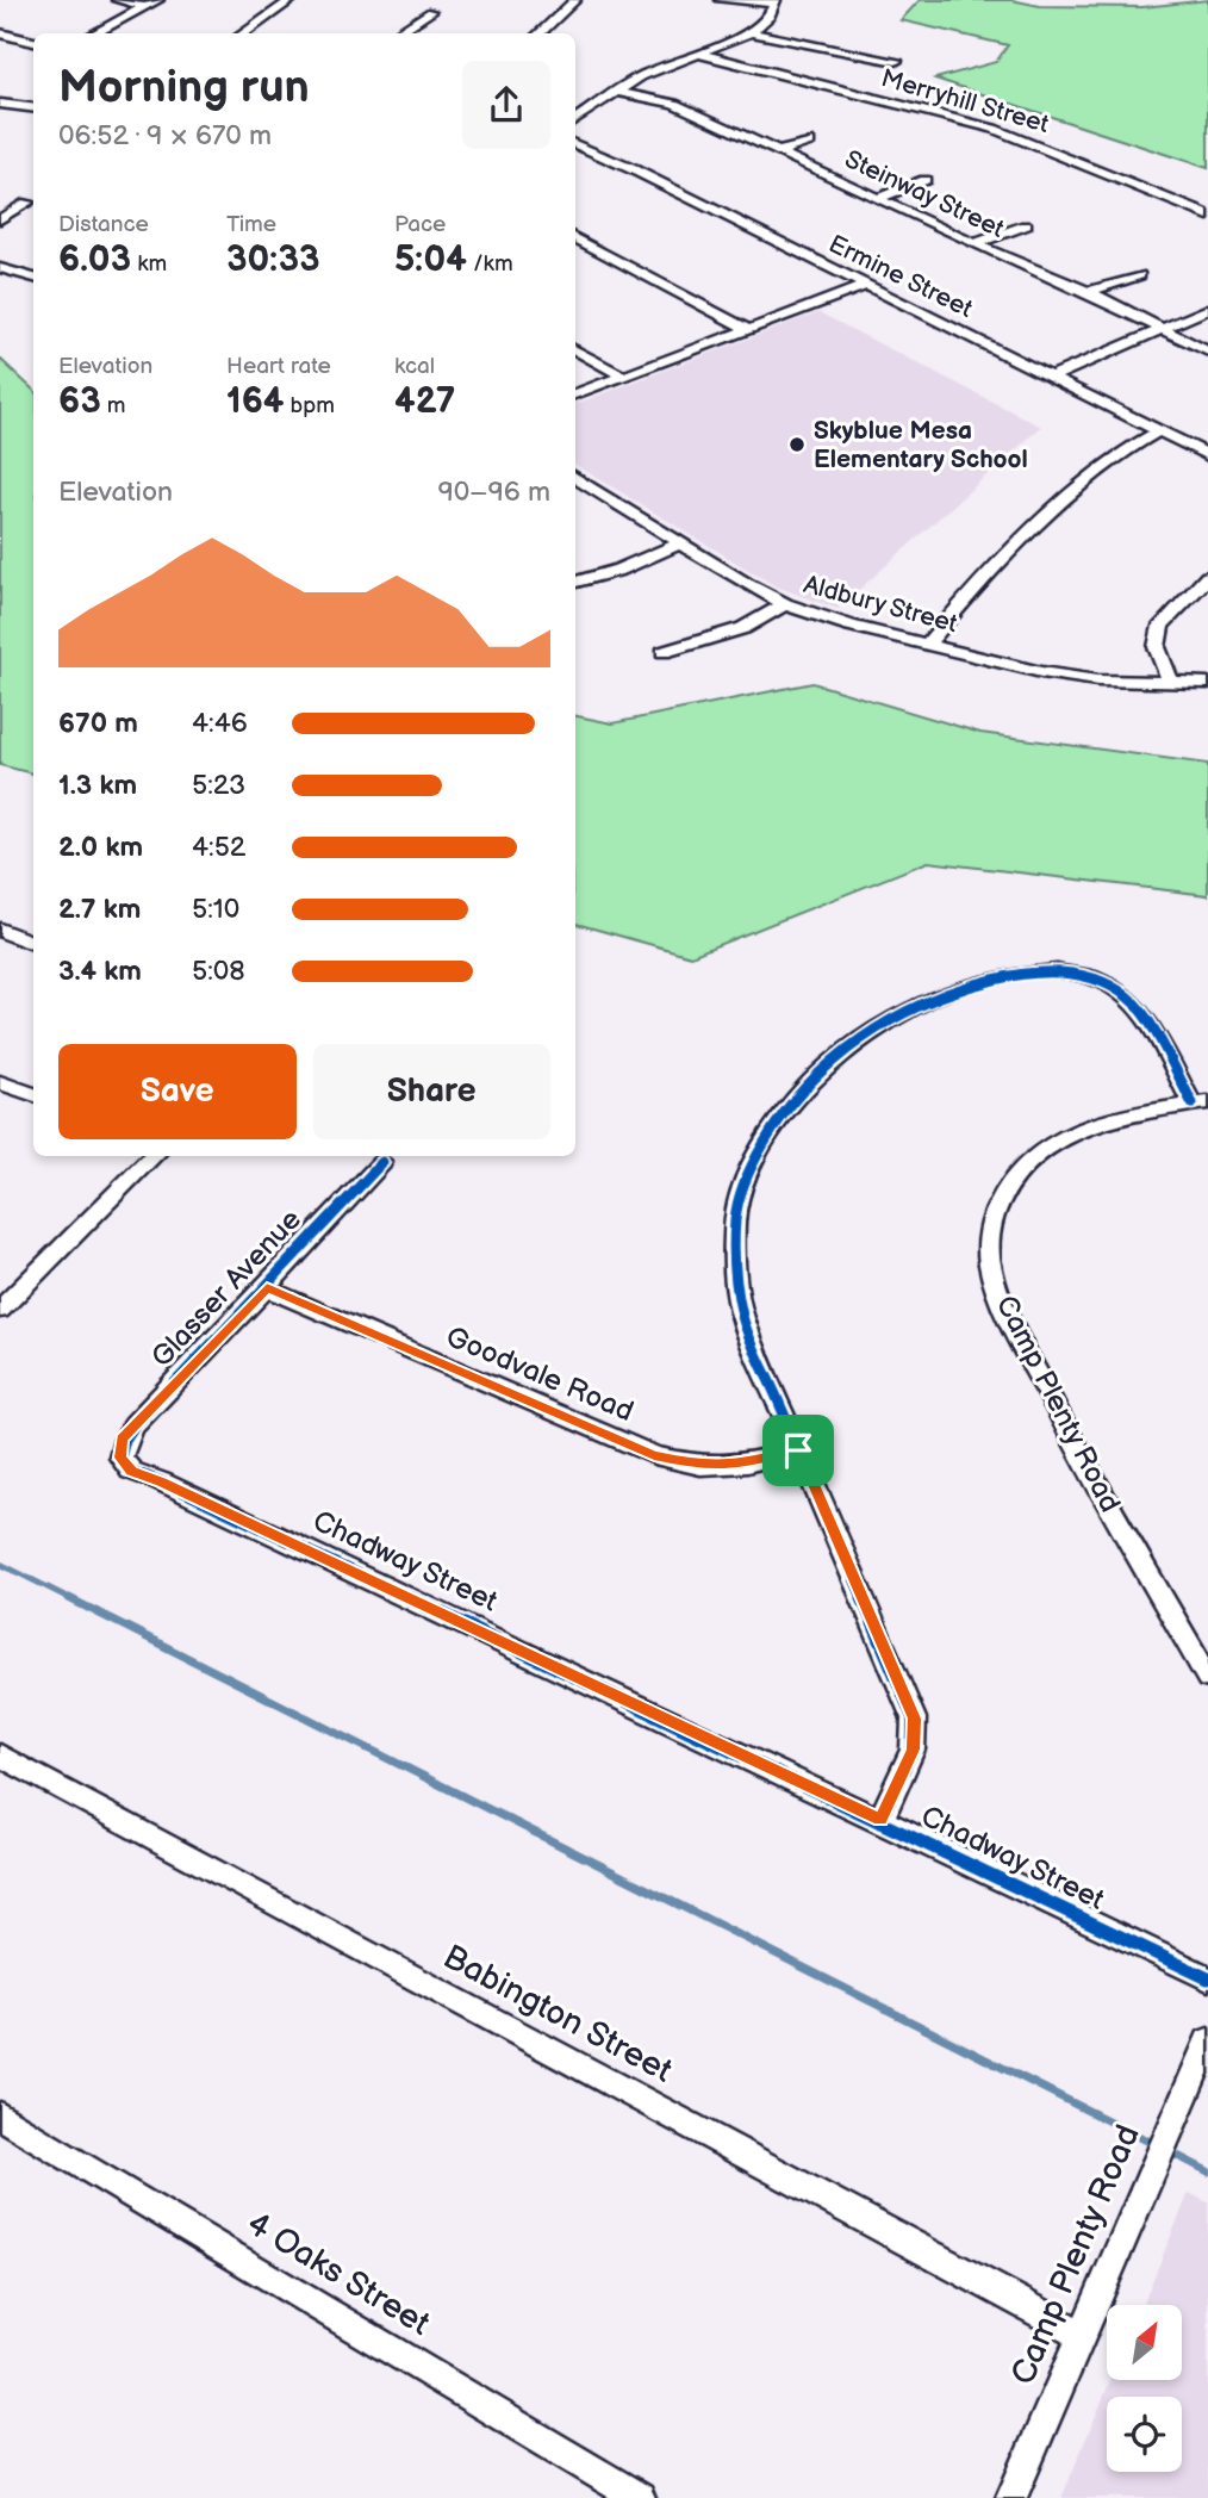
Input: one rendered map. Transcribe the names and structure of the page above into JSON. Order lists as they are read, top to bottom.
{
  "streets": {
    "street": [
      "Merryhill Street",
      "Steinway Street",
      "Ermine Street",
      "Aldbury Street",
      "Glasser Avenue",
      "Goodvale Road",
      "Camp Plenty Road",
      "Chadway Street",
      "Babington Street",
      "4 Oaks Street"
    ]
  },
  "crossings": [
    ["Glasser Avenue", "Goodvale Road"],
    ["Glasser Avenue", "Chadway Street"],
    ["Camp Plenty Road", "Babington Street"]
  ],
  "places": ["Skyblue Mesa Elementary School"],
  "north": "top right",
  "page": {
    "heading": ["Morning run", "06:52 · 9 × 670 m"],
    "stats": [
      ["Distance", "6.03 km"],
      ["Time", "30:33"],
      ["Pace", "5:04 /km"],
      ["Elevation", "63 m"],
      ["Heart rate", "164 bpm"],
      ["kcal", "427"]
    ],
    "chart": ["Elevation", "90–96 m"],
    "list": [
      {
        "name": "670 m",
        "note": "4:46"
      },
      {
        "name": "1.3 km",
        "note": "5:23"
      },
      {
        "name": "2.0 km",
        "note": "4:52"
      },
      {
        "name": "2.7 km",
        "note": "5:10"
      },
      {
        "name": "3.4 km",
        "note": "5:08"
      }
    ],
    "buttons": ["Save", "Share"]
  }
}
